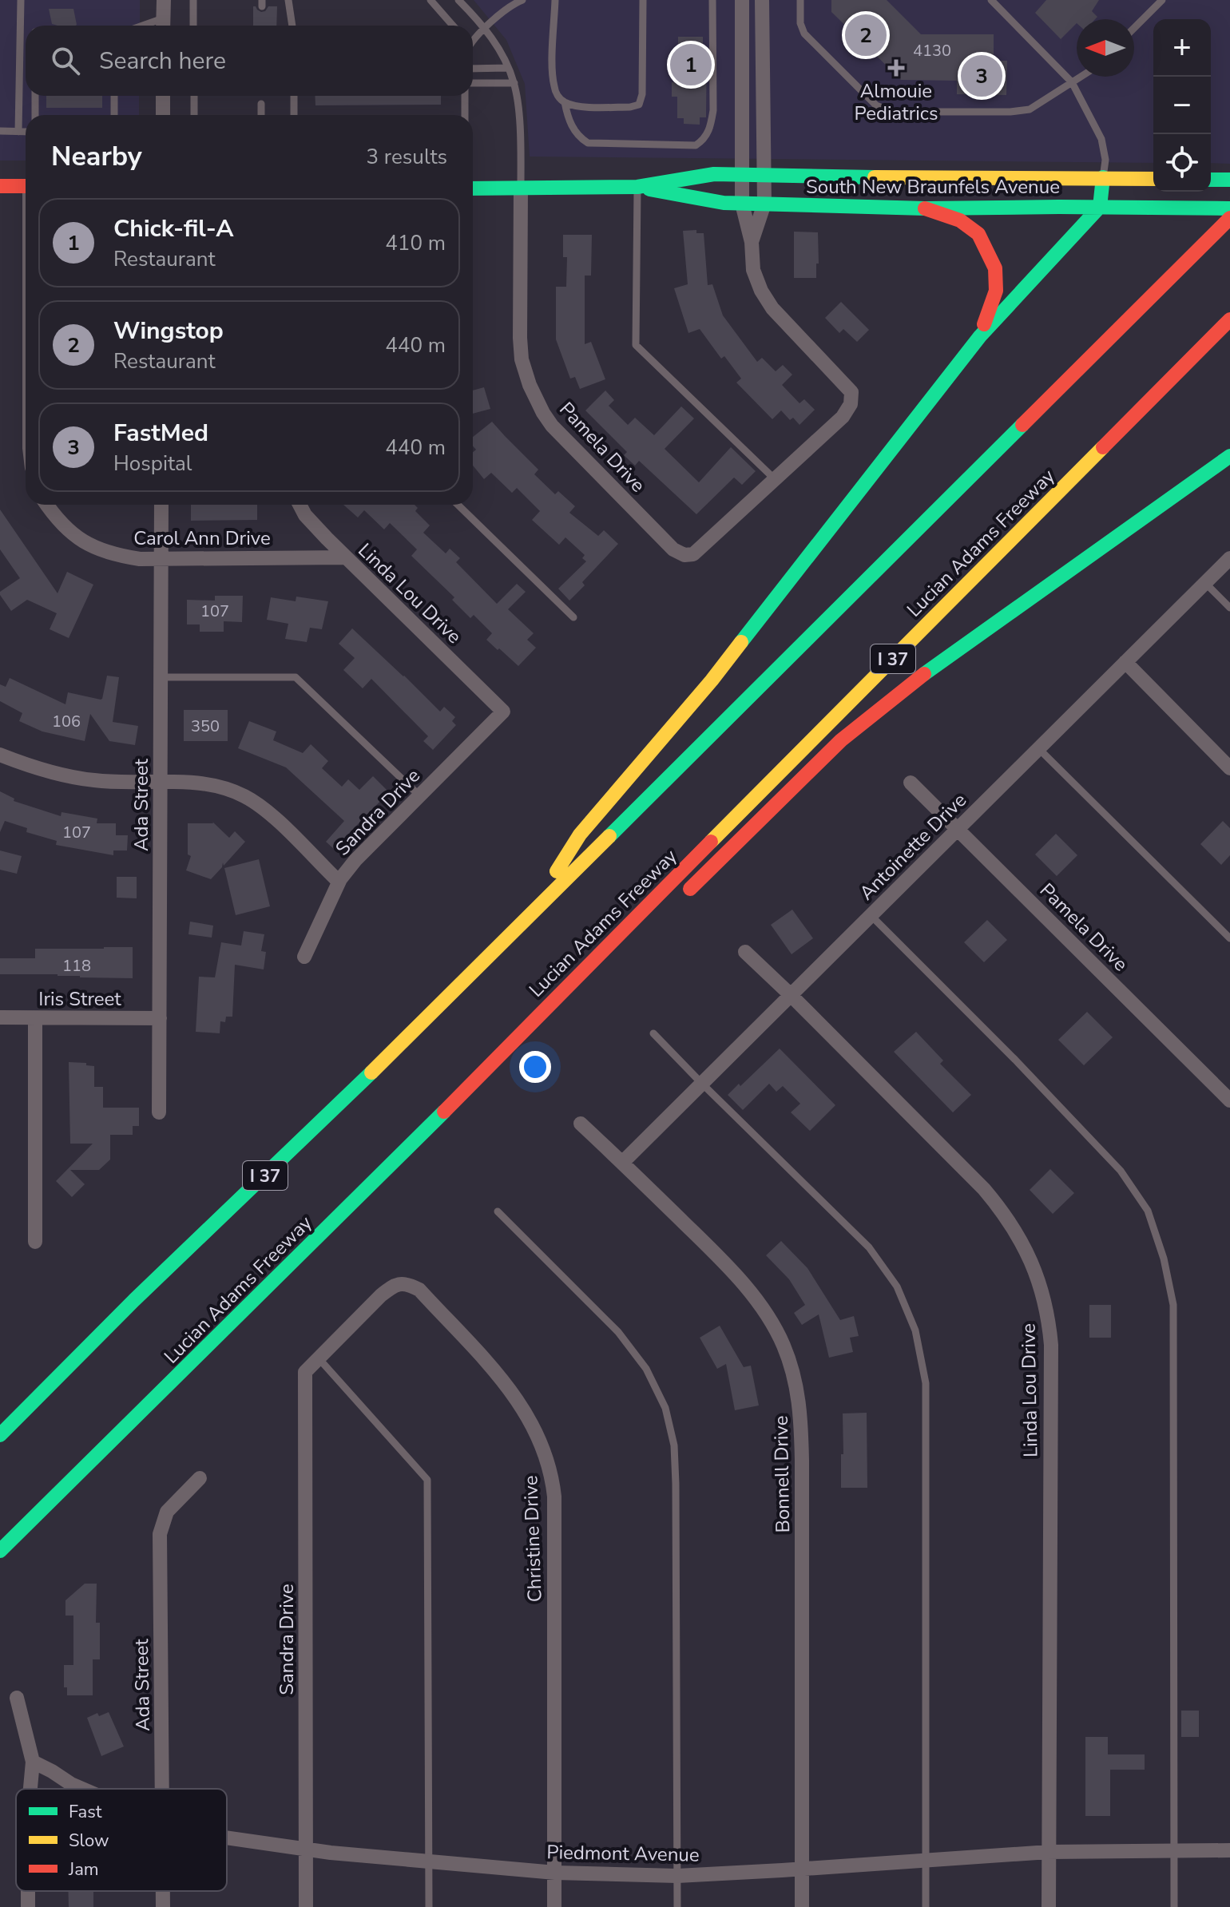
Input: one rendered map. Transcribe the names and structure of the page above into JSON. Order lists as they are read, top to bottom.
{
  "streets": {
    "main road": ["South New Braunfels Avenue", "Lucian Adams Freeway", "I 37"],
    "street": [
      "Pamela Drive",
      "Carol Ann Drive",
      "Linda Lou Drive",
      "Ada Street",
      "Sandra Drive",
      "Antoinette Drive",
      "Iris Street",
      "Bonnell Drive",
      "Christine Drive",
      "Piedmont Avenue"
    ]
  },
  "crossings": [
    ["South New Braunfels Avenue", "Pamela Drive"],
    ["Pamela Drive", "Antoinette Drive"],
    ["Carol Ann Drive", "Linda Lou Drive"],
    ["Carol Ann Drive", "Ada Street"],
    ["Linda Lou Drive", "Sandra Drive"],
    ["Linda Lou Drive", "Antoinette Drive"],
    ["Linda Lou Drive", "Piedmont Avenue"],
    ["Ada Street", "Iris Street"],
    ["Sandra Drive", "Christine Drive"],
    ["Sandra Drive", "Piedmont Avenue"],
    ["Antoinette Drive", "Bonnell Drive"],
    ["Bonnell Drive", "Piedmont Avenue"],
    ["Christine Drive", "Piedmont Avenue"]
  ],
  "places": {
    "health": ["Almouie Pediatrics"]
  },
  "house_numbers": [
    "4130",
    "107",
    "106",
    "350",
    "107",
    "118"
  ],
  "legend": ["Fast", "Slow", "Jam"],
  "north": "left",
  "page": {
    "pins": ["2", "1", "3"],
    "map_buttons": ["+", "−"],
    "search": "Search here",
    "heading": ["Nearby", "3 results"],
    "list": [
      {
        "mark": "1",
        "name": "Chick-fil-A",
        "note": "Restaurant",
        "value": "410 m"
      },
      {
        "mark": "2",
        "name": "Wingstop",
        "note": "Restaurant",
        "value": "440 m"
      },
      {
        "mark": "3",
        "name": "FastMed",
        "note": "Hospital",
        "value": "440 m"
      }
    ]
  }
}
